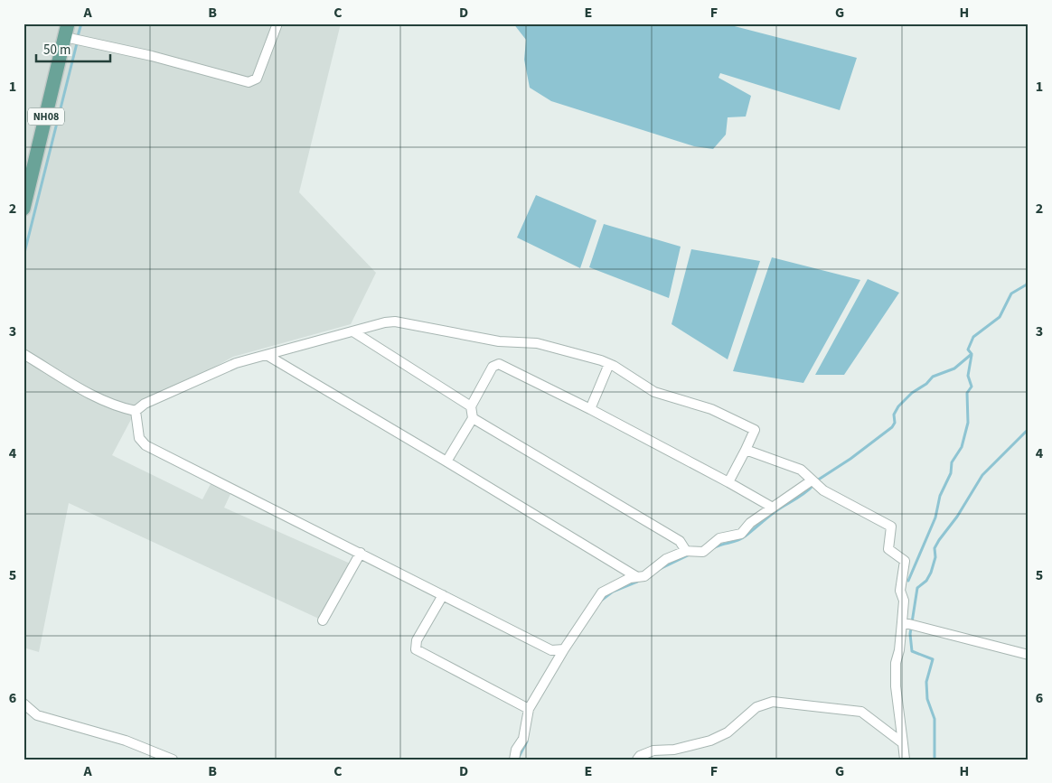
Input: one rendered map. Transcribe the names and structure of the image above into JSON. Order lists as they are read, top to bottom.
{
  "streets": {
    "main road": ["NH08"]
  },
  "scale_bar": "50 m",
  "grid": {
    "columns": [
      "A",
      "B",
      "C",
      "D",
      "E",
      "F",
      "G",
      "H"
    ],
    "rows": [
      "1",
      "2",
      "3",
      "4",
      "5",
      "6"
    ]
  }
}
